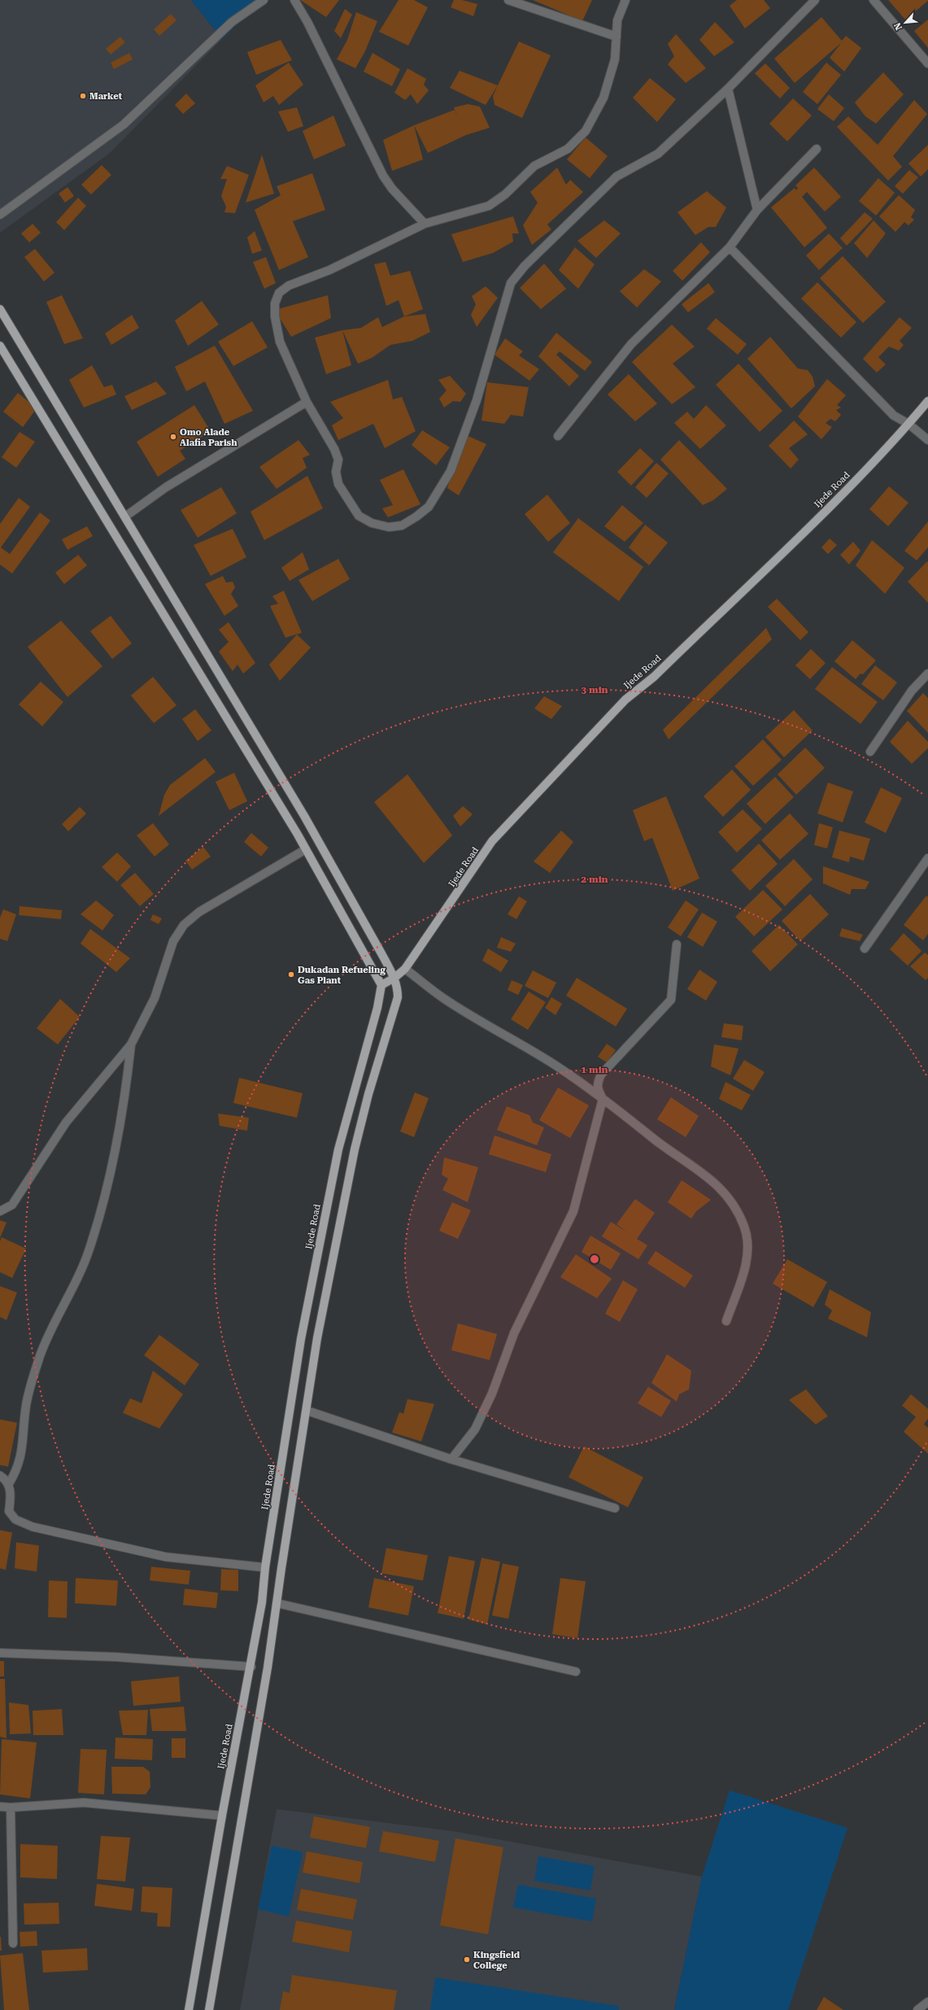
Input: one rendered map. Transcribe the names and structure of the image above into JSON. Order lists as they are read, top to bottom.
{
  "streets": {
    "main road": ["Ijede Road"]
  },
  "places": [
    "Market",
    "Omo Alade Alafia Parish",
    "Dukadan Refueling Gas Plant",
    "Kingsfield College"
  ],
  "north": "bottom left",
  "rings": ["3 min", "2 min", "1 min"]
}
